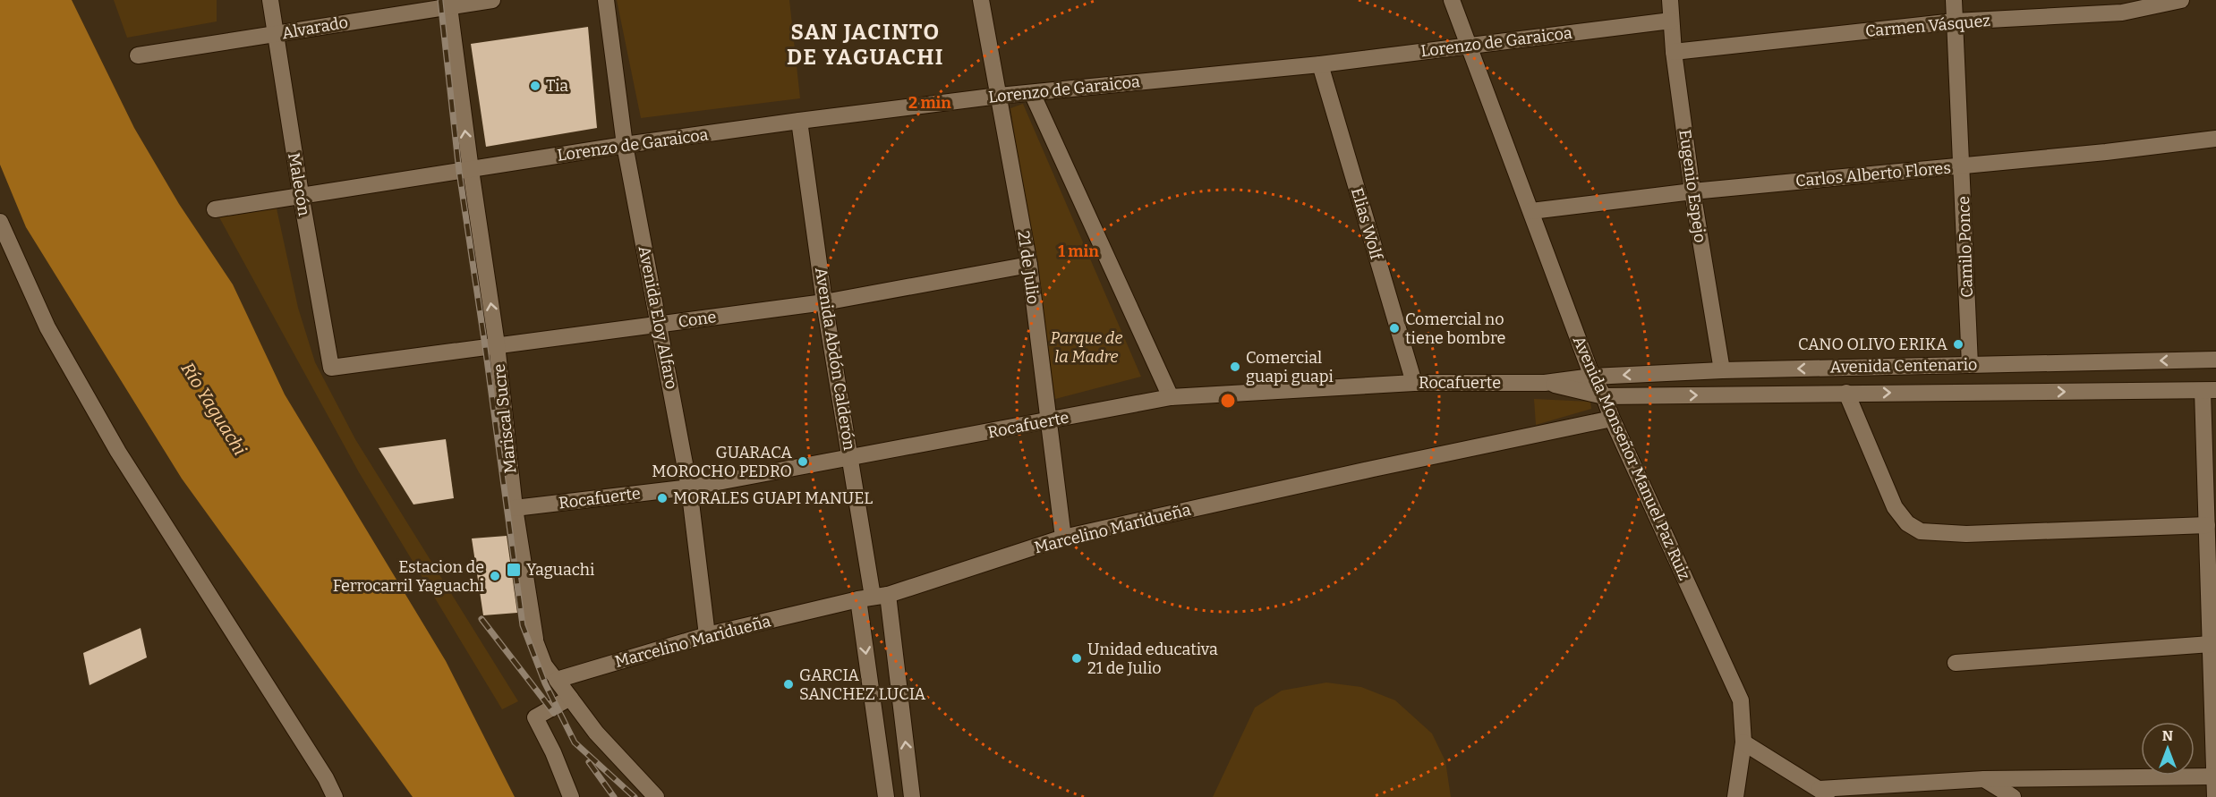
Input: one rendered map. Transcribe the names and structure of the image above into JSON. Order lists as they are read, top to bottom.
{
  "streets": {
    "street": [
      "Carmen Vásquez",
      "Alvarado",
      "Lorenzo de Garaicoa",
      "Carlos Alberto Flores",
      "Malecón",
      "Eugenio Espejo",
      "Elias Wolf",
      "Camilo Ponce",
      "21 de Julio",
      "Avenida Eloy Alfaro",
      "Cone",
      "Avenida Abdón Calderón",
      "Avenida Centenario",
      "Rocafuerte",
      "Mariscal Sucre",
      "Avenida Monseñor Manuel Paz Ruiz",
      "Marcelino Maridueña"
    ]
  },
  "crossings": [
    ["Carmen Vásquez", "Eugenio Espejo"],
    ["Carmen Vásquez", "Camilo Ponce"],
    ["Alvarado", "Malecón"],
    ["Alvarado", "Mariscal Sucre"],
    ["Lorenzo de Garaicoa", "Malecón"],
    ["Lorenzo de Garaicoa", "Eugenio Espejo"],
    ["Lorenzo de Garaicoa", "Elias Wolf"],
    ["Lorenzo de Garaicoa", "21 de Julio"],
    ["Lorenzo de Garaicoa", "Avenida Eloy Alfaro"],
    ["Lorenzo de Garaicoa", "Avenida Abdón Calderón"],
    ["Lorenzo de Garaicoa", "Mariscal Sucre"],
    ["Lorenzo de Garaicoa", "Avenida Monseñor Manuel Paz Ruiz"],
    ["Carlos Alberto Flores", "Eugenio Espejo"],
    ["Carlos Alberto Flores", "Camilo Ponce"],
    ["Carlos Alberto Flores", "Avenida Monseñor Manuel Paz Ruiz"],
    ["Malecón", "Cone"],
    ["Eugenio Espejo", "Avenida Centenario"],
    ["Elias Wolf", "Rocafuerte"],
    ["Camilo Ponce", "Avenida Centenario"],
    ["21 de Julio", "Cone"],
    ["21 de Julio", "Rocafuerte"],
    ["21 de Julio", "Marcelino Maridueña"],
    ["Avenida Eloy Alfaro", "Cone"],
    ["Avenida Eloy Alfaro", "Rocafuerte"],
    ["Avenida Eloy Alfaro", "Marcelino Maridueña"],
    ["Cone", "Avenida Abdón Calderón"],
    ["Cone", "Mariscal Sucre"],
    ["Avenida Abdón Calderón", "Rocafuerte"],
    ["Avenida Abdón Calderón", "Marcelino Maridueña"],
    ["Avenida Centenario", "Rocafuerte"],
    ["Avenida Centenario", "Avenida Monseñor Manuel Paz Ruiz"],
    ["Rocafuerte", "Mariscal Sucre"],
    ["Rocafuerte", "Avenida Monseñor Manuel Paz Ruiz"],
    ["Mariscal Sucre", "Marcelino Maridueña"],
    ["Avenida Monseñor Manuel Paz Ruiz", "Marcelino Maridueña"]
  ],
  "one_way": ["Mariscal Sucre"],
  "districts": ["SAN JACINTO DE YAGUACHI"],
  "water": ["Río Yaguachi"],
  "parks": ["Parque de la Madre"],
  "places": {
    "other": [
      "Tia",
      "Comercial no tiene bombre",
      "CANO OLIVO ERIKA",
      "Comercial guapi guapi",
      "GUARACA MOROCHO PEDRO",
      "MORALES GUAPI MANUEL",
      "Estacion de Ferrocarril Yaguachi",
      "Unidad educativa 21 de Julio",
      "GARCIA SANCHEZ LUCIA"
    ],
    "transit": ["Yaguachi"]
  },
  "north": "top",
  "rings": ["2 min", "1 min"]
}
